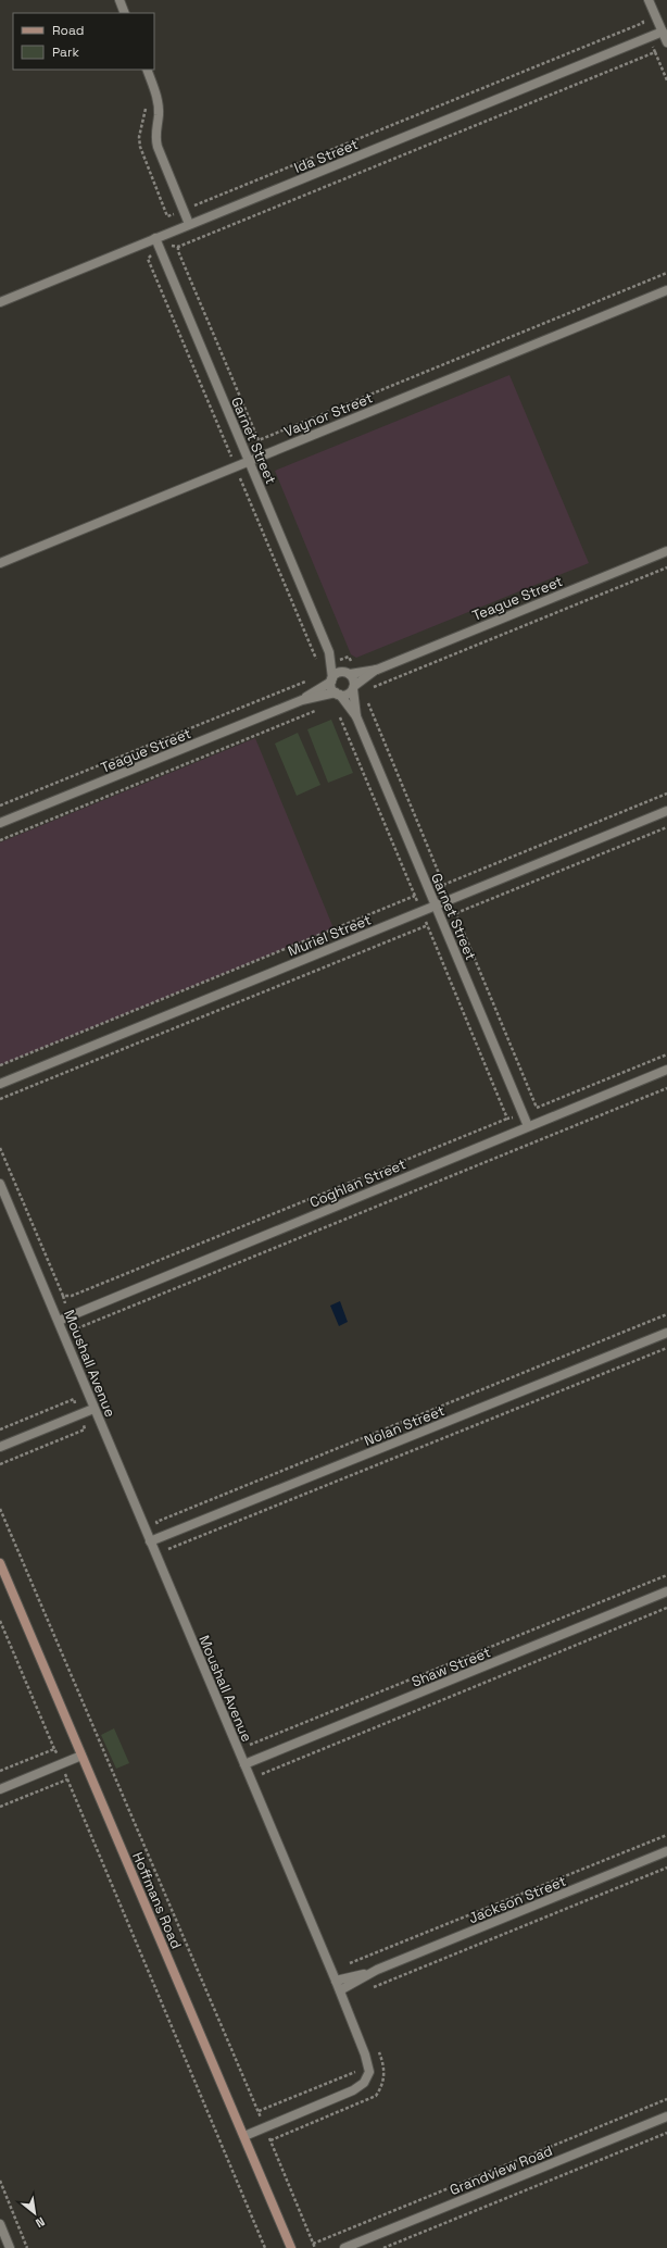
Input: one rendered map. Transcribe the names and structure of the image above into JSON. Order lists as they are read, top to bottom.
{
  "streets": {
    "main road": ["Hoffmans Road"],
    "street": [
      "Ida Street",
      "Vaynor Street",
      "Garnet Street",
      "Teague Street",
      "Muriel Street",
      "Coghlan Street",
      "Moushall Avenue",
      "Nolan Street",
      "Shaw Street",
      "Jackson Street",
      "Grandview Road"
    ]
  },
  "crossings": [
    ["Ida Street", "Garnet Street"],
    ["Vaynor Street", "Garnet Street"],
    ["Garnet Street", "Teague Street"],
    ["Garnet Street", "Muriel Street"],
    ["Garnet Street", "Coghlan Street"],
    ["Coghlan Street", "Moushall Avenue"],
    ["Moushall Avenue", "Nolan Street"],
    ["Moushall Avenue", "Shaw Street"],
    ["Moushall Avenue", "Jackson Street"],
    ["Moushall Avenue", "Hoffmans Road"]
  ],
  "legend": ["Road", "Park"],
  "north": "bottom right"
}
